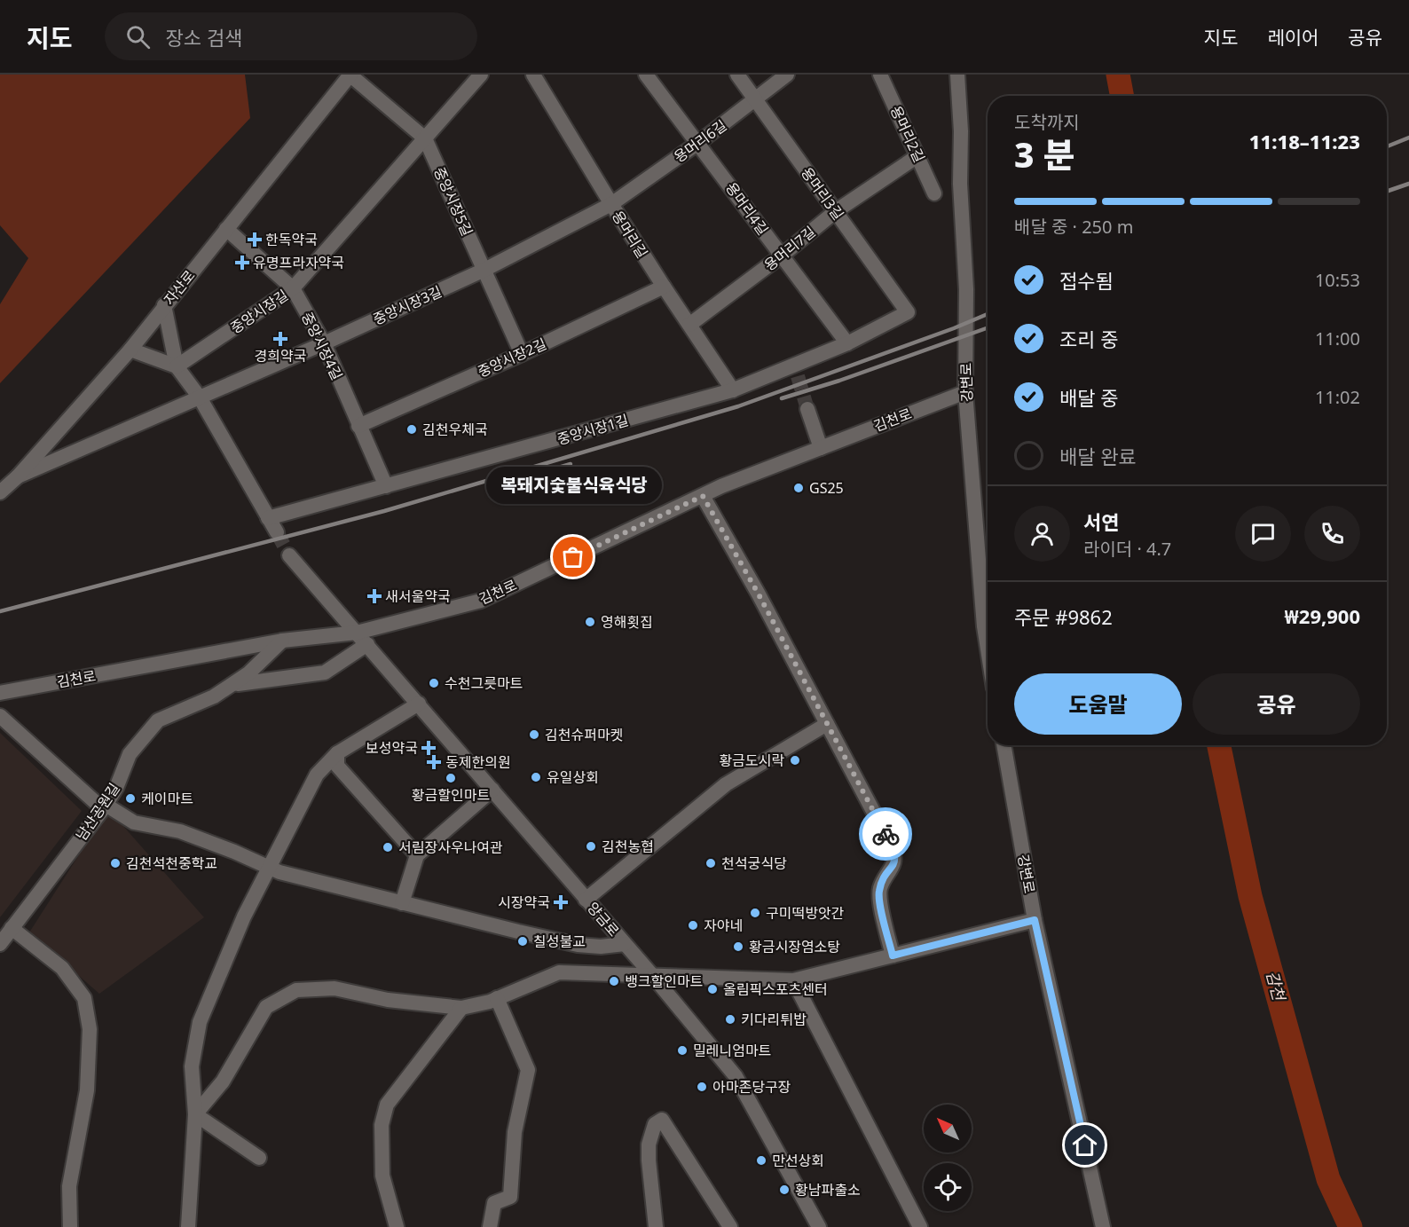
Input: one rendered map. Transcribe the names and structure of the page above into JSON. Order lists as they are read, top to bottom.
{
  "streets": {
    "street": [
      "용머리2길",
      "용머리6길",
      "용머리3길",
      "중앙시장5길",
      "용머리4길",
      "용머리길",
      "용머리7길",
      "자산로",
      "중앙시장3길",
      "중앙시장길",
      "중앙시장4길",
      "중앙시장2길",
      "강변로",
      "김천로",
      "중앙시장1길",
      "남산공원길",
      "양금로"
    ]
  },
  "crossings": [
    ["용머리2길", "용머리7길"],
    ["용머리6길", "용머리3길"],
    ["용머리6길", "용머리4길"],
    ["용머리6길", "용머리길"],
    ["용머리6길", "중앙시장3길"],
    ["용머리3길", "용머리7길"],
    ["용머리3길", "중앙시장1길"],
    ["중앙시장5길", "자산로"],
    ["중앙시장5길", "중앙시장3길"],
    ["중앙시장5길", "중앙시장길"],
    ["중앙시장5길", "중앙시장2길"],
    ["용머리4길", "용머리7길"],
    ["용머리4길", "중앙시장1길"],
    ["용머리길", "용머리7길"],
    ["용머리길", "중앙시장3길"],
    ["용머리길", "중앙시장2길"],
    ["용머리길", "중앙시장1길"],
    ["자산로", "중앙시장3길"],
    ["자산로", "중앙시장4길"],
    ["중앙시장3길", "중앙시장4길"],
    ["중앙시장길", "중앙시장4길"],
    ["중앙시장4길", "중앙시장2길"],
    ["중앙시장4길", "중앙시장1길"],
    ["강변로", "김천로"],
    ["김천로", "남산공원길"],
    ["김천로", "양금로"]
  ],
  "water": ["감천"],
  "places": {
    "health": [
      "한독약국",
      "유명프라자약국",
      "경희약국",
      "새서울약국",
      "보성약국",
      "동제한의원",
      "시장약국"
    ],
    "other": [
      "김천우체국",
      "GS25",
      "복돼지숯불식육식당",
      "영해횟집",
      "수천그릇마트",
      "김천슈퍼마켓",
      "황금도시락",
      "유일상회",
      "황금할인마트",
      "케이마트",
      "김천농협",
      "서림장사우나여관",
      "김천석천중학교",
      "천석궁식당",
      "구미떡방앗간",
      "자야네",
      "칠성불교",
      "황금시장염소탕",
      "뱅크할인마트",
      "올림픽스포츠센터",
      "키다리튀밥",
      "밀레니엄마트",
      "아마존당구장",
      "만선상회",
      "황남파출소"
    ]
  },
  "north": "top left",
  "page": {
    "header": "지도",
    "search": "장소 검색",
    "nav": ["지도", "레이어", "공유"],
    "heading": ["3 분", "도착까지", "11:18–11:23"],
    "panel": [
      "서연",
      "라이더 · 4.7",
      "주문 #9862",
      "₩29,900"
    ],
    "bar": "배달 중 · 250 m",
    "list": [
      ["접수됨", "10:53"],
      ["조리 중", "11:00"],
      ["배달 중", "11:02"],
      "배달 완료"
    ],
    "bubble": "복돼지숯불식육식당",
    "buttons": ["도움말", "공유"]
  }
}
